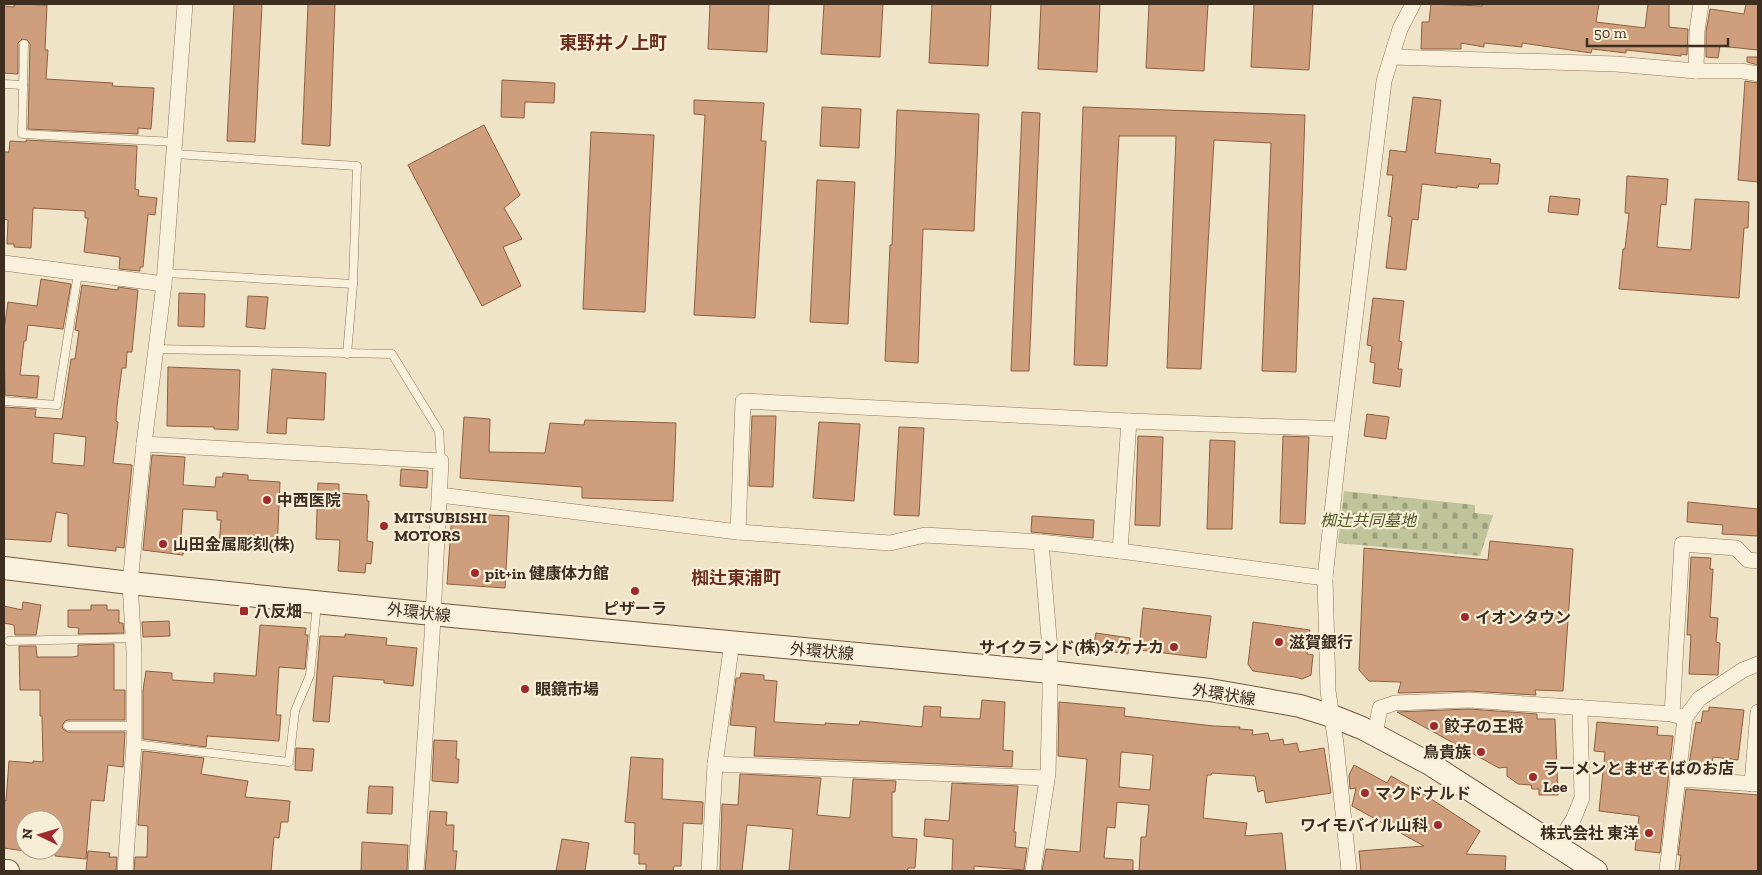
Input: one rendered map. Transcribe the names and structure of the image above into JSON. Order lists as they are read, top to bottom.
{
  "streets": {
    "street": ["外環状線"]
  },
  "districts": ["東野井ノ上町", "椥辻東浦町"],
  "parks": ["椥辻共同墓地"],
  "places": {
    "other": [
      "中西医院",
      "MITSUBISHI MOTORS",
      "山田金属彫刻(株)",
      "pit+in 健康体力館",
      "ピザーラ",
      "イオンタウン",
      "滋賀銀行",
      "サイクランド(株)タケナカ",
      "眼鏡市場",
      "餃子の王将",
      "鳥貴族",
      "ラーメンとまぜそばのお店 Lee",
      "マクドナルド",
      "ワイモバイル山科",
      "株式会社 東洋"
    ],
    "transit": ["八反畑"]
  },
  "scale_bar": "50 m",
  "north": "left"
}
